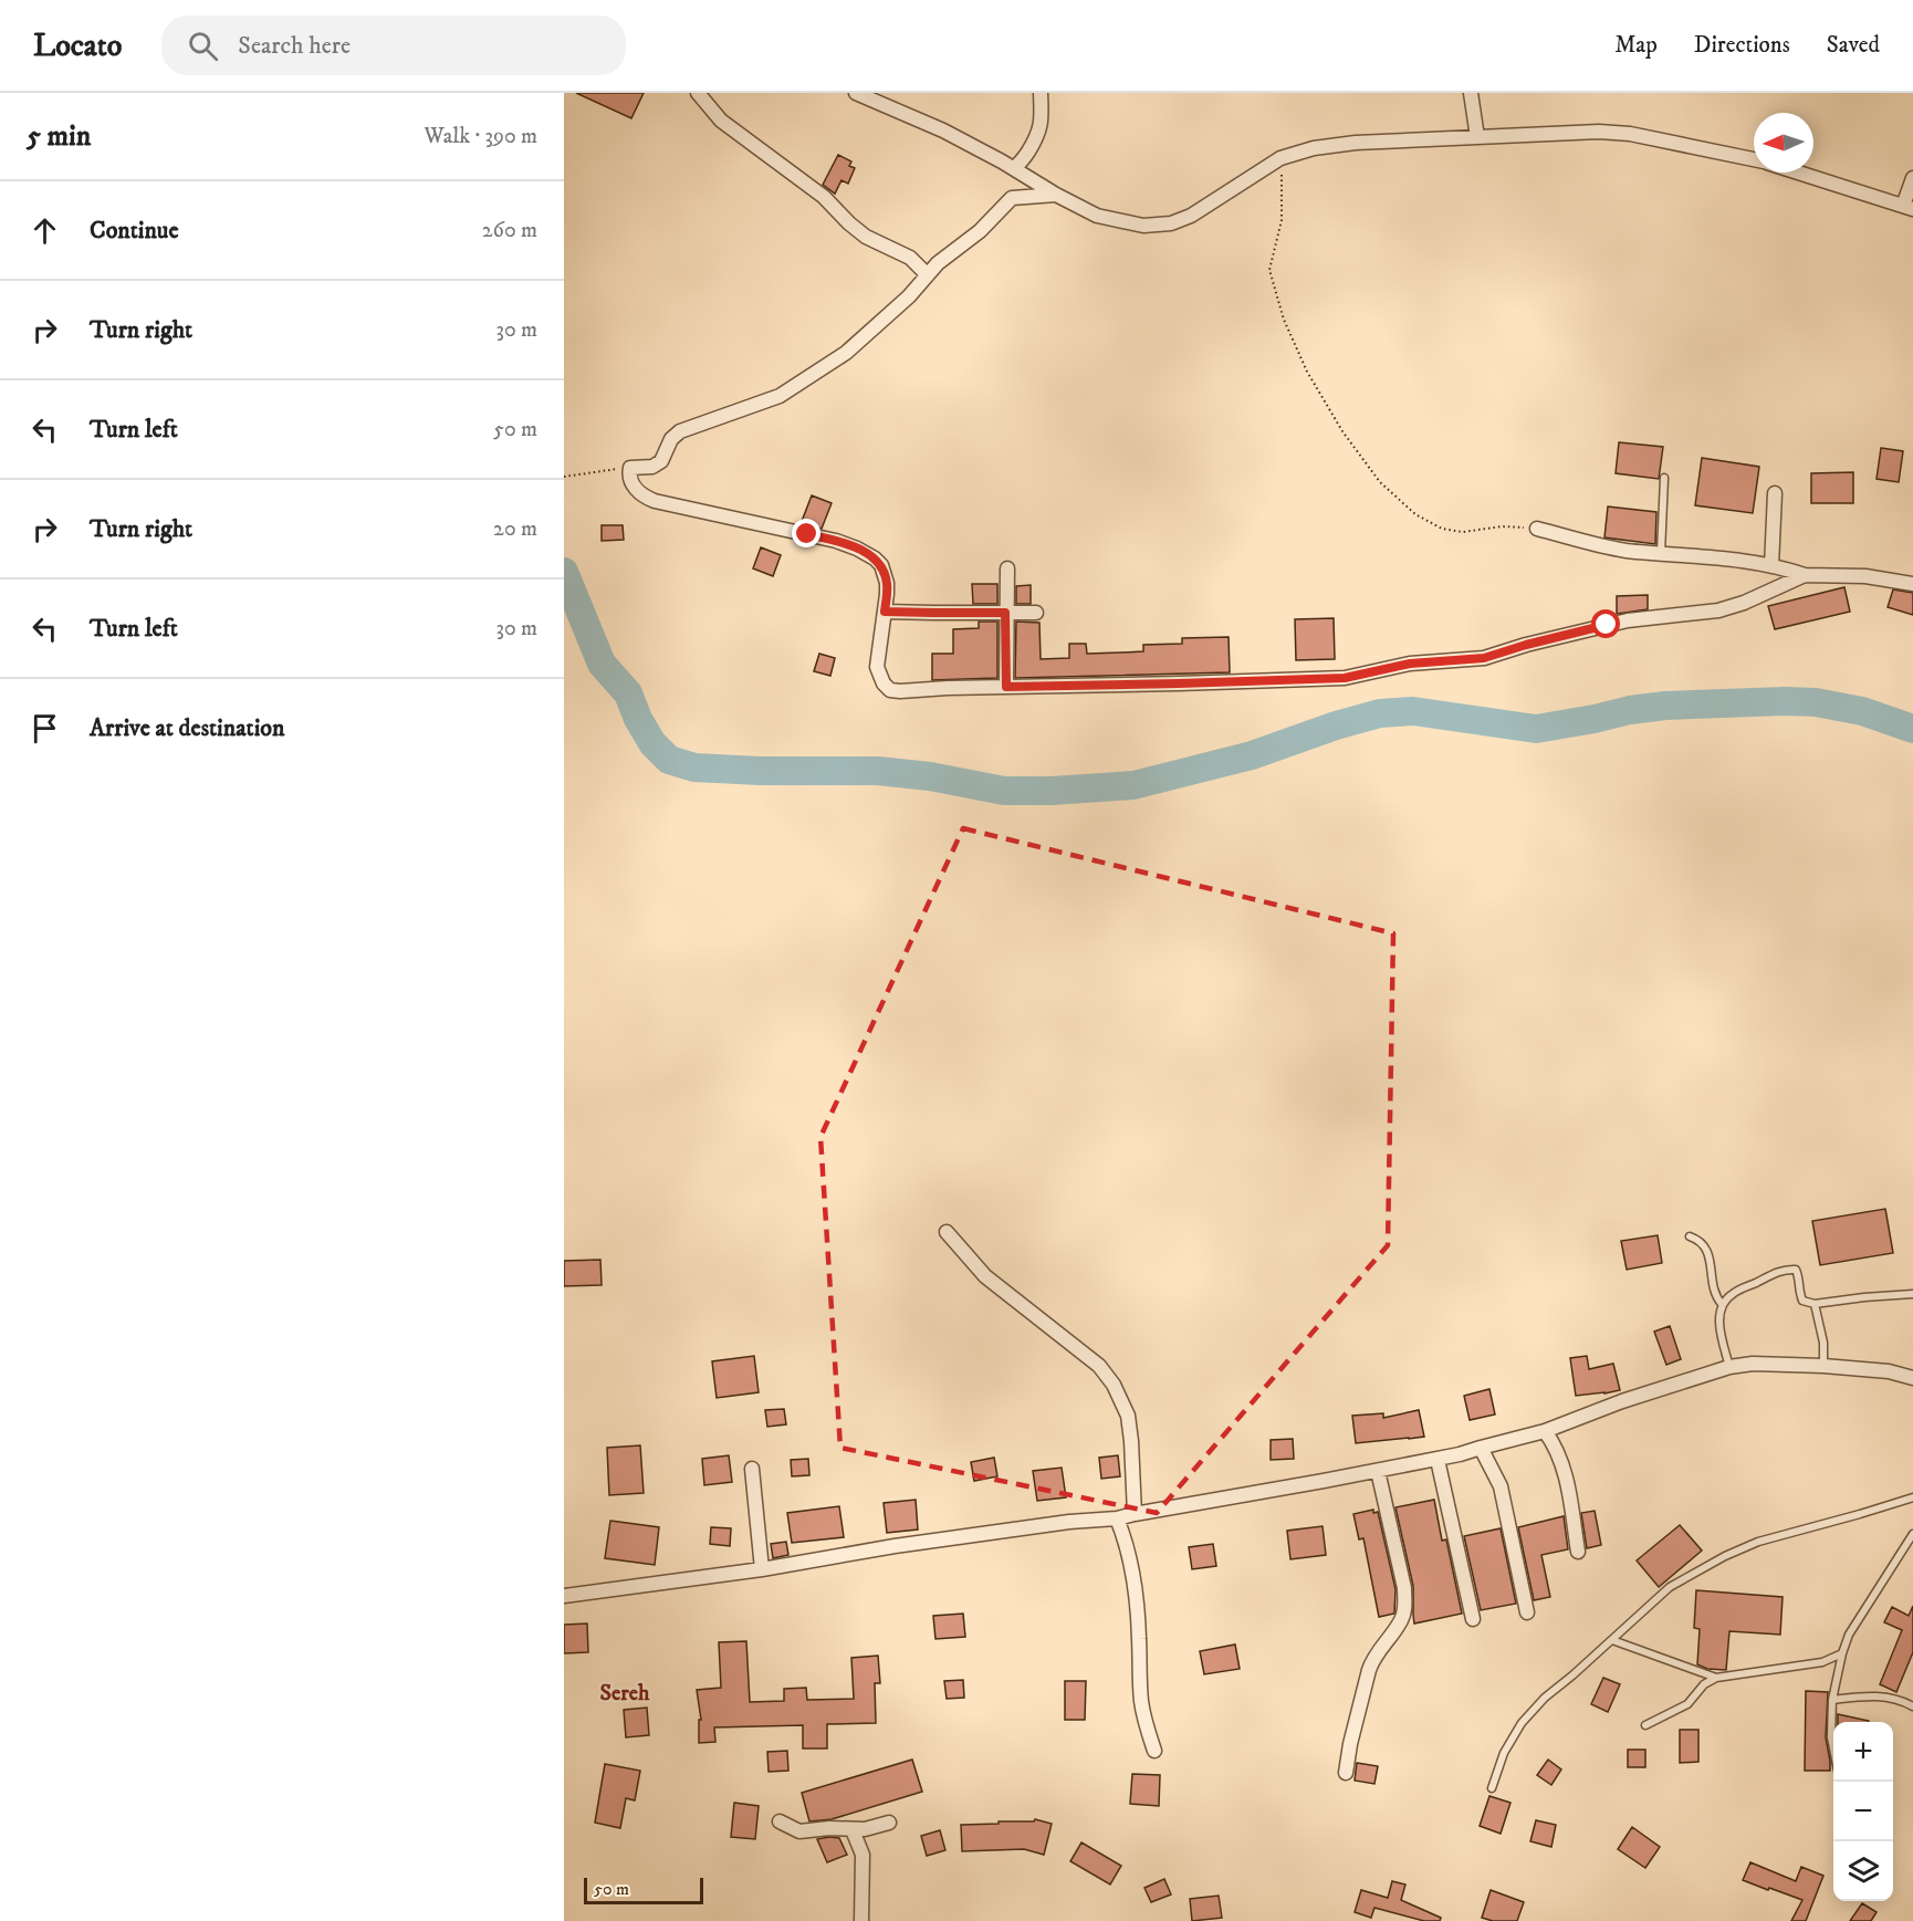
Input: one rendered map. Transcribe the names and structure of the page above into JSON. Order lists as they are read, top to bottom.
{
  "districts": ["Sereh"],
  "scale_bar": "50 m",
  "north": "left",
  "page": {
    "header": "Locato",
    "search": "Search here",
    "nav": ["Map", "Directions", "Saved"],
    "heading": ["5 min", "Walk · 390 m"],
    "list": [
      ["Continue", "260 m"],
      ["Turn right", "30 m"],
      ["Turn left", "50 m"],
      ["Turn right", "20 m"],
      ["Turn left", "30 m"],
      "Arrive at destination"
    ],
    "map_buttons": ["+", "−"],
    "scale": "50 m"
  }
}
